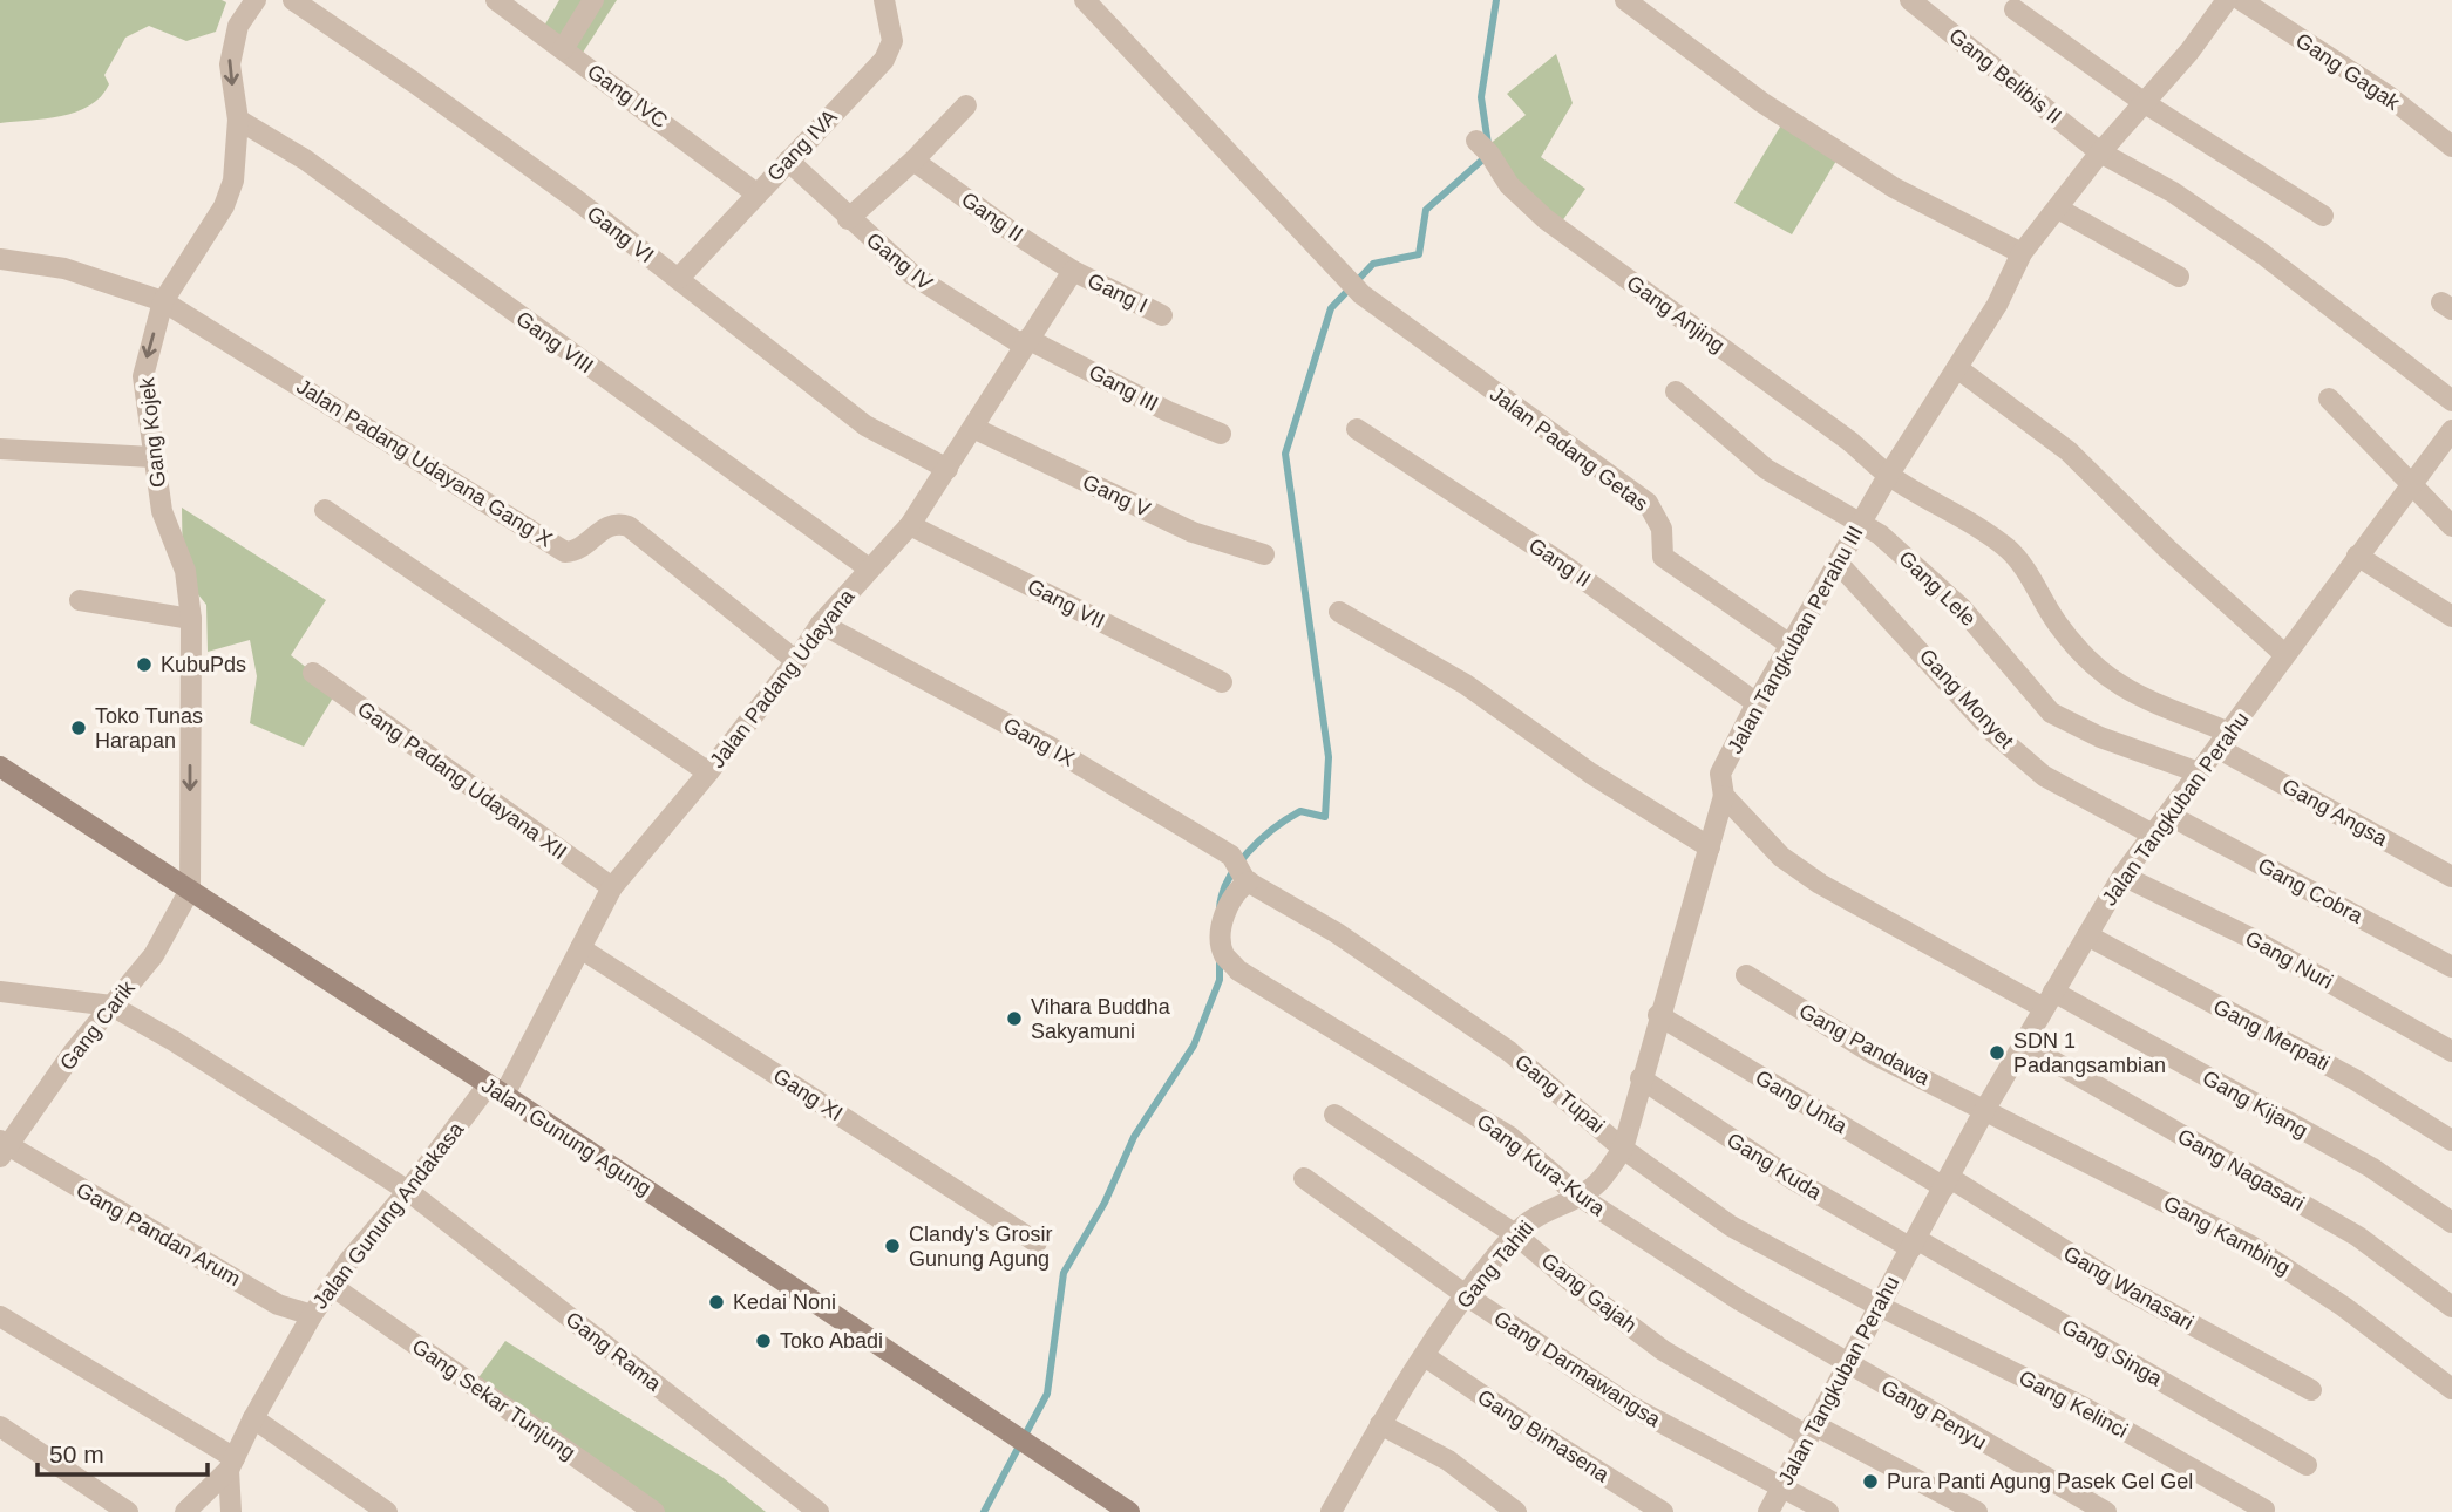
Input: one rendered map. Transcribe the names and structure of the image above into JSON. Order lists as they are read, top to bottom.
{
  "streets": {
    "main road": ["Jalan Gunung Agung"],
    "street": [
      "Gang Gagak",
      "Gang Belibis II",
      "Gang IVC",
      "Gang IVA",
      "Gang II",
      "Gang VI",
      "Gang IV",
      "Gang I",
      "Gang Anjing",
      "Gang VIII",
      "Gang III",
      "Gang Kojek",
      "Jalan Padang Getas",
      "Jalan Padang Udayana Gang X",
      "Gang V",
      "Gang Lele",
      "Gang VII",
      "Jalan Tangkuban Perahu III",
      "Jalan Padang Udayana",
      "Gang Monyet",
      "Gang IX",
      "Gang Padang Udayana XII",
      "Jalan Tangkuban Perahu",
      "Gang Angsa",
      "Gang Cobra",
      "Gang Nuri",
      "Gang Carik",
      "Gang Merpati",
      "Gang Pandawa",
      "Gang Tupai",
      "Gang XI",
      "Gang Unta",
      "Gang Kijang",
      "Gang Kura-Kura",
      "Gang Kuda",
      "Gang Nagasari",
      "Jalan Gunung Andakasa",
      "Gang Pandan Arum",
      "Gang Kambing",
      "Gang Tahiti",
      "Gang Wanasari",
      "Gang Gajah",
      "Gang Rama",
      "Gang Singa",
      "Gang Darmawangsa",
      "Gang Sekar Tunjung",
      "Gang Kelinci",
      "Gang Penyu",
      "Gang Bimasena"
    ]
  },
  "crossings": [
    ["Gang Gagak", "Jalan Tangkuban Perahu III"],
    ["Gang Belibis II", "Jalan Tangkuban Perahu III"],
    ["Gang IVC", "Gang IVA"],
    ["Gang IVA", "Gang VI"],
    ["Gang IVA", "Gang IV"],
    ["Gang II", "Gang I"],
    ["Gang II", "Jalan Tangkuban Perahu III"],
    ["Gang II", "Jalan Padang Udayana"],
    ["Gang VI", "Jalan Padang Udayana"],
    ["Gang IV", "Gang III"],
    ["Gang IV", "Jalan Padang Udayana"],
    ["Gang I", "Jalan Padang Udayana"],
    ["Gang Anjing", "Jalan Tangkuban Perahu III"],
    ["Gang Anjing", "Jalan Tangkuban Perahu"],
    ["Gang Anjing", "Gang Angsa"],
    ["Gang VIII", "Gang Kojek"],
    ["Gang VIII", "Jalan Padang Udayana"],
    ["Gang III", "Jalan Padang Udayana"],
    ["Gang Kojek", "Jalan Padang Udayana Gang X"],
    ["Gang Kojek", "Gang Carik"],
    ["Gang Kojek", "Jalan Gunung Agung"],
    ["Jalan Padang Getas", "Jalan Tangkuban Perahu III"],
    ["Jalan Padang Udayana Gang X", "Jalan Padang Udayana"],
    ["Gang V", "Jalan Padang Udayana"],
    ["Gang Lele", "Jalan Tangkuban Perahu III"],
    ["Gang Lele", "Jalan Tangkuban Perahu"],
    ["Gang VII", "Jalan Padang Udayana"],
    ["Jalan Tangkuban Perahu III", "Gang Monyet"],
    ["Jalan Tangkuban Perahu III", "Gang Tahiti"],
    ["Jalan Padang Udayana", "Gang IX"],
    ["Jalan Padang Udayana", "Gang Padang Udayana XII"],
    ["Jalan Padang Udayana", "Gang XI"],
    ["Jalan Padang Udayana", "Jalan Gunung Agung"],
    ["Jalan Padang Udayana", "Jalan Gunung Andakasa"],
    ["Gang Monyet", "Jalan Tangkuban Perahu"],
    ["Gang IX", "Gang Tupai"],
    ["Gang IX", "Gang Kura-Kura"],
    ["Jalan Tangkuban Perahu", "Gang Angsa"],
    ["Jalan Tangkuban Perahu", "Gang Cobra"],
    ["Jalan Tangkuban Perahu", "Gang Nuri"],
    ["Jalan Tangkuban Perahu", "Gang Merpati"],
    ["Jalan Tangkuban Perahu", "Gang Pandawa"],
    ["Jalan Tangkuban Perahu", "Gang Tupai"],
    ["Jalan Tangkuban Perahu", "Gang Unta"],
    ["Jalan Tangkuban Perahu", "Gang Kijang"],
    ["Jalan Tangkuban Perahu", "Gang Kura-Kura"],
    ["Jalan Tangkuban Perahu", "Gang Kuda"],
    ["Jalan Tangkuban Perahu", "Gang Nagasari"],
    ["Jalan Tangkuban Perahu", "Gang Kambing"],
    ["Jalan Tangkuban Perahu", "Gang Wanasari"],
    ["Jalan Tangkuban Perahu", "Gang Gajah"],
    ["Jalan Tangkuban Perahu", "Gang Singa"],
    ["Jalan Tangkuban Perahu", "Gang Darmawangsa"],
    ["Jalan Tangkuban Perahu", "Gang Kelinci"],
    ["Jalan Tangkuban Perahu", "Gang Penyu"],
    ["Gang Carik", "Jalan Gunung Agung"],
    ["Gang Carik", "Gang Pandan Arum"],
    ["Gang Pandawa", "Gang Kambing"],
    ["Gang Tupai", "Gang Kura-Kura"],
    ["Gang Tupai", "Gang Tahiti"],
    ["Gang Tupai", "Gang Kelinci"],
    ["Gang Unta", "Gang Tahiti"],
    ["Gang Unta", "Gang Wanasari"],
    ["Jalan Gunung Agung", "Jalan Gunung Andakasa"],
    ["Gang Kura-Kura", "Gang Tahiti"],
    ["Gang Kura-Kura", "Gang Penyu"],
    ["Gang Kuda", "Gang Tahiti"],
    ["Gang Kuda", "Gang Singa"],
    ["Jalan Gunung Andakasa", "Gang Pandan Arum"],
    ["Jalan Gunung Andakasa", "Gang Rama"],
    ["Jalan Gunung Andakasa", "Gang Sekar Tunjung"],
    ["Gang Tahiti", "Gang Gajah"],
    ["Gang Tahiti", "Gang Darmawangsa"],
    ["Gang Tahiti", "Gang Bimasena"]
  ],
  "one_way": ["Gang Kojek"],
  "places": [
    "KubuPds",
    "Toko Tunas Harapan",
    "Vihara Buddha Sakyamuni",
    "SDN 1 Padangsambian",
    "Clandy's Grosir Gunung Agung",
    "Kedai Noni",
    "Toko Abadi",
    "Pura Panti Agung Pasek Gel Gel"
  ],
  "scale_bar": "50 m"
}
